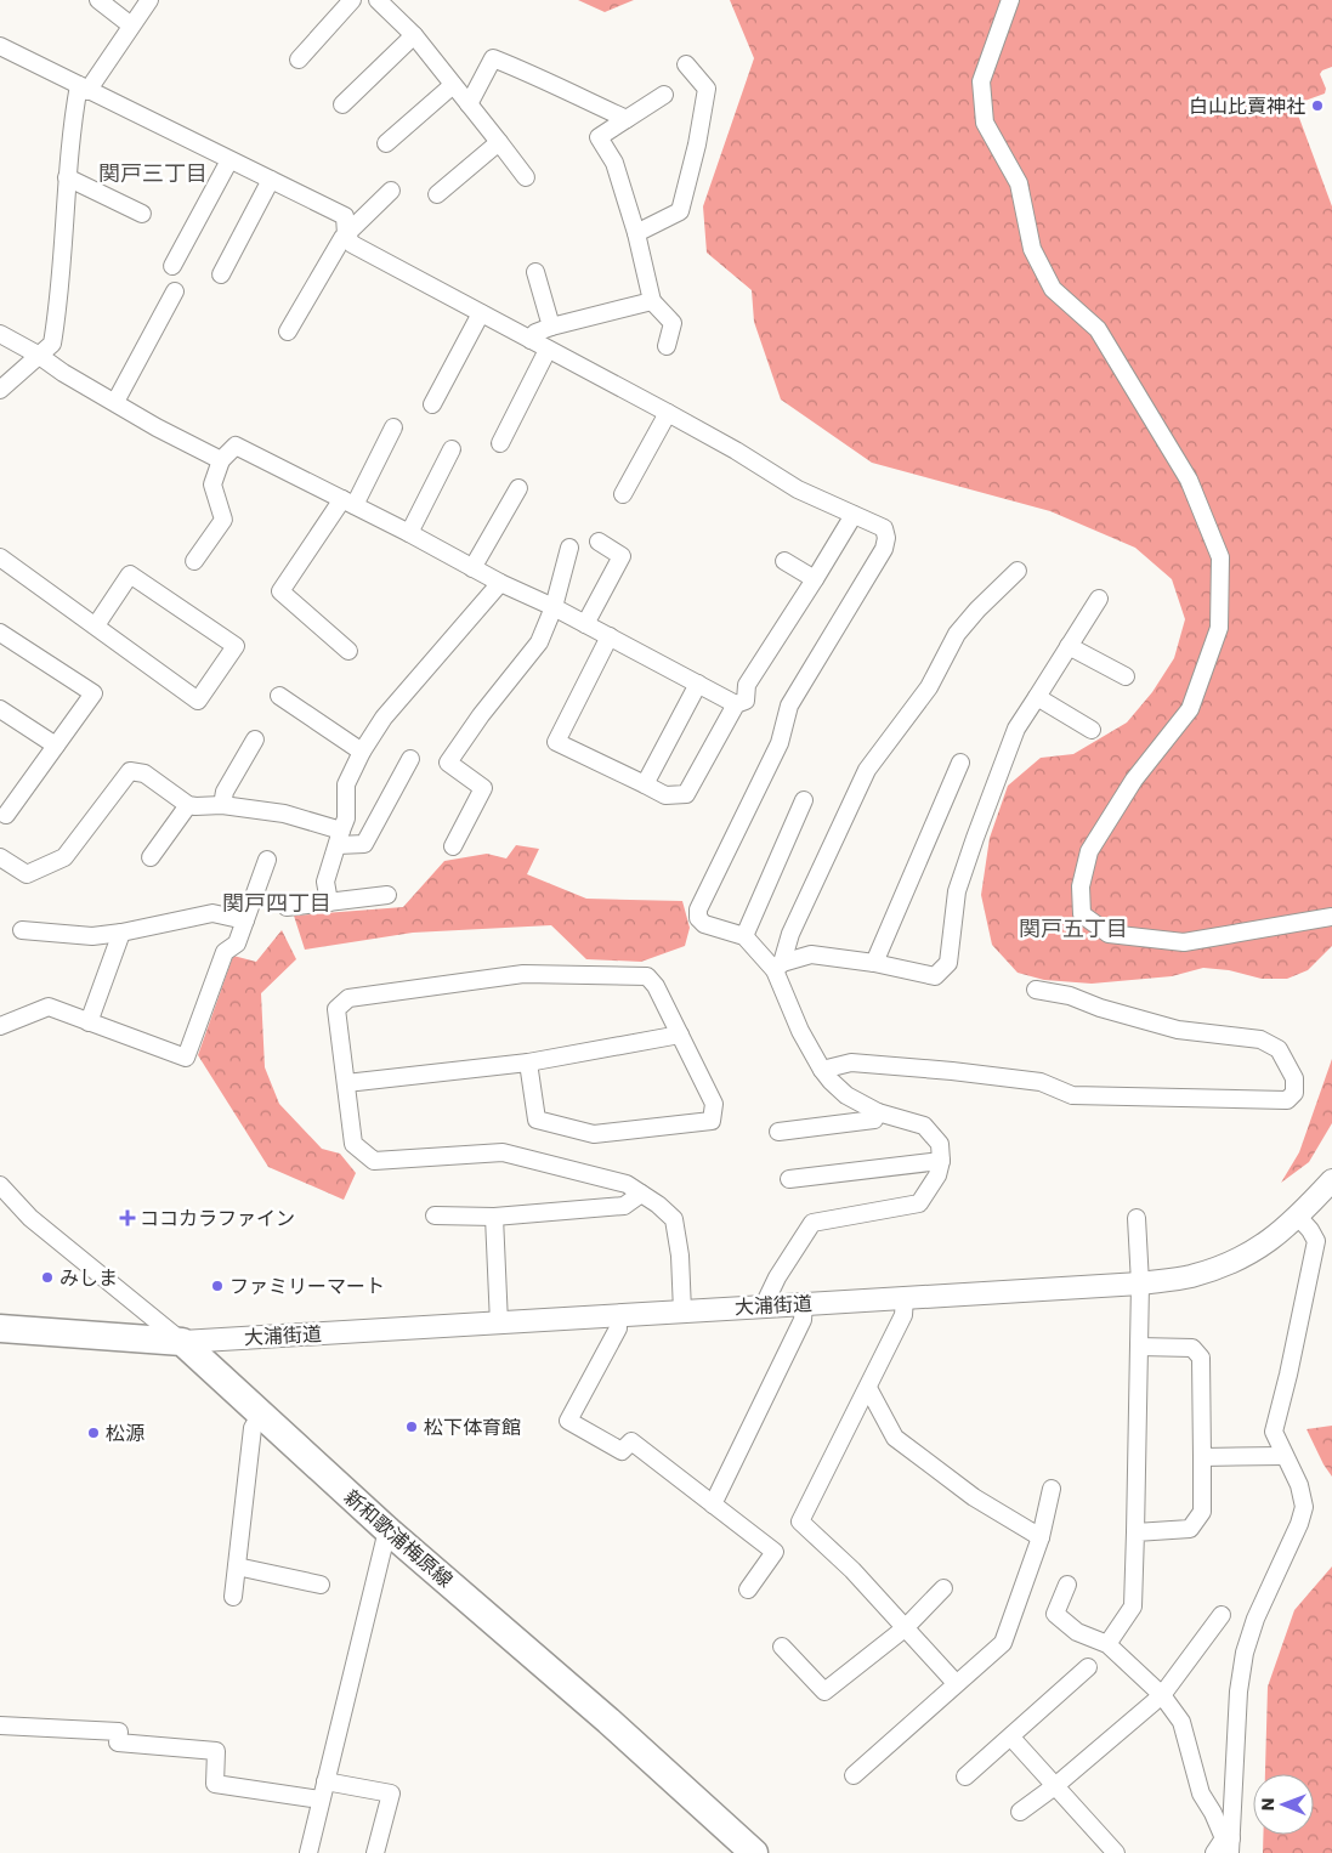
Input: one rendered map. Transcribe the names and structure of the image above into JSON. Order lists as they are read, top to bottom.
{
  "streets": {
    "main road": ["新和歌浦梅原線"],
    "street": ["大浦街道"]
  },
  "crossings": [
    ["大浦街道", "新和歌浦梅原線"]
  ],
  "districts": ["関戸三丁目", "関戸四丁目", "関戸五丁目"],
  "places": {
    "other": [
      "白山比賣神社",
      "みしま",
      "ファミリーマート",
      "松下体育館",
      "松源"
    ],
    "health": ["ココカラファイン"]
  },
  "north": "left"
}
